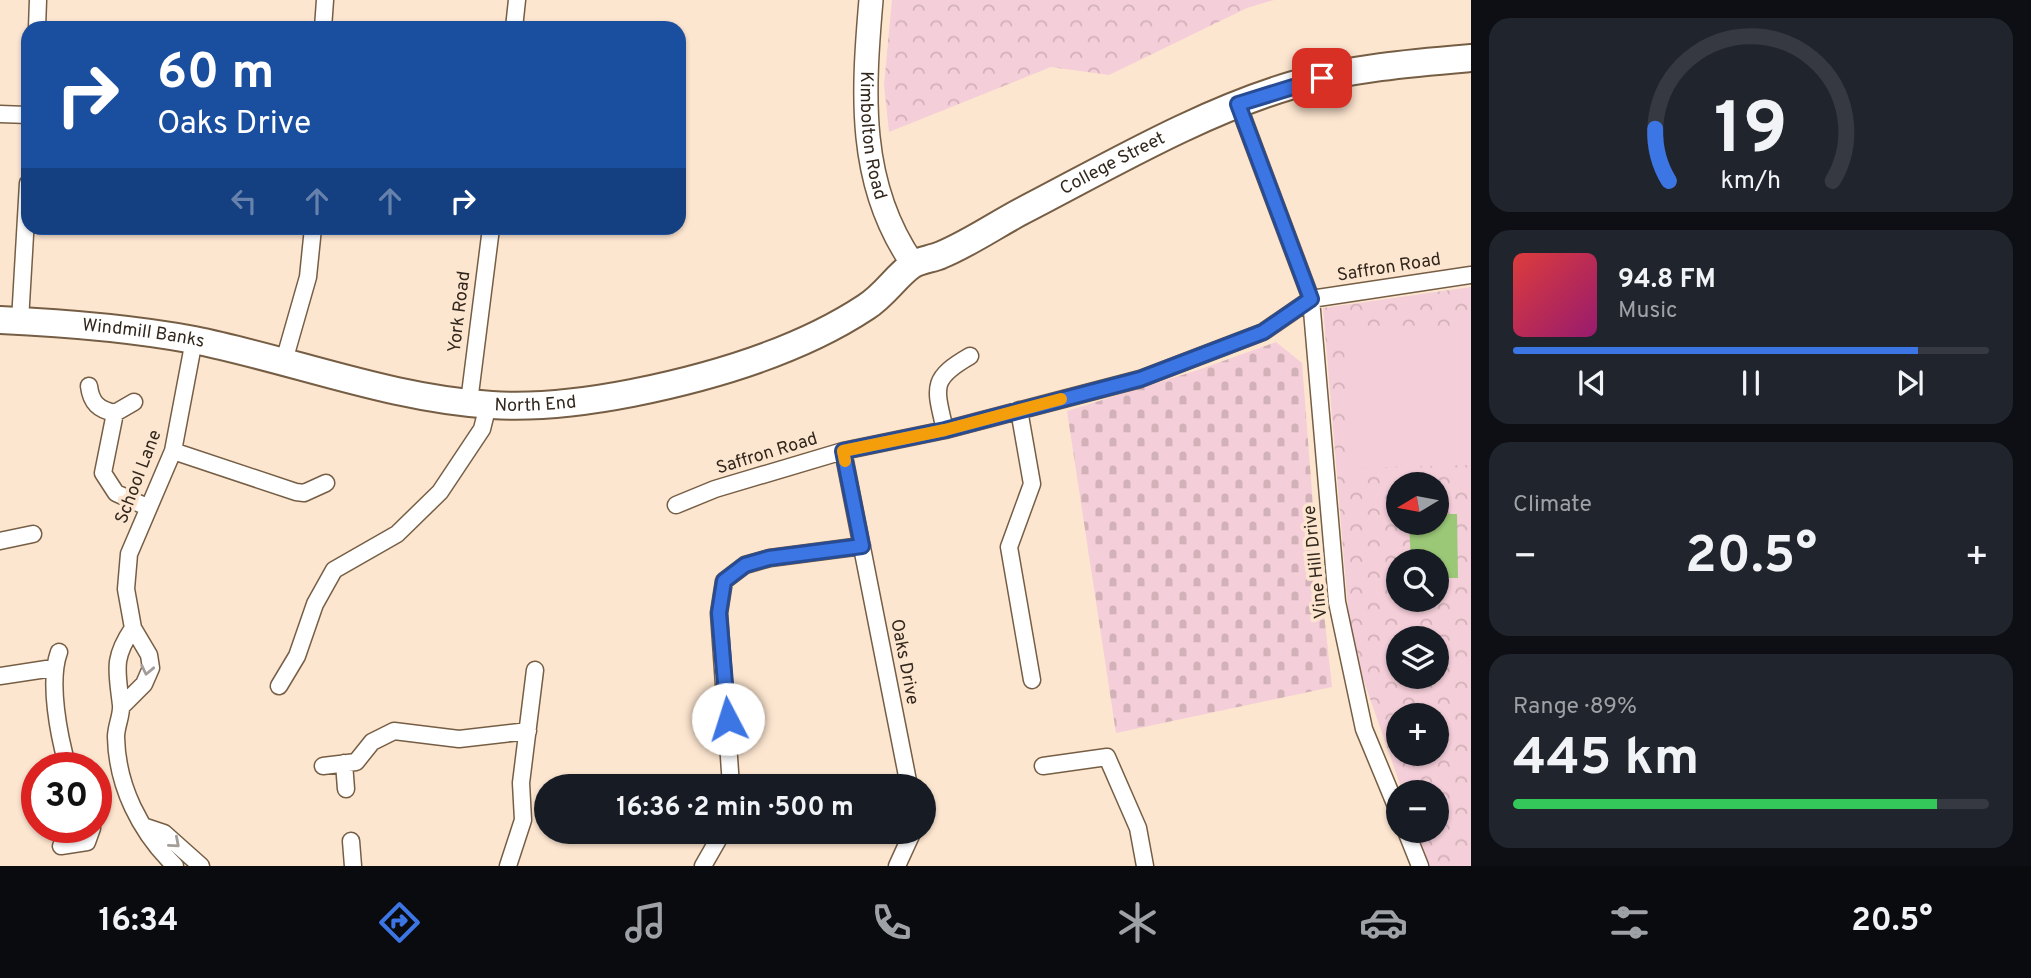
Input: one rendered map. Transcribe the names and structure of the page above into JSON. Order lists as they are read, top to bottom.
{
  "streets": {
    "main road": [
      "Kimbolton Road",
      "College Street",
      "Windmill Banks",
      "North End"
    ],
    "street": [
      "Saffron Road",
      "York Road",
      "School Lane",
      "Vine Hill Drive",
      "Oaks Drive"
    ]
  },
  "crossings": [
    ["Kimbolton Road", "College Street"],
    ["Kimbolton Road", "North End"],
    ["College Street", "North End"],
    ["College Street", "Vine Hill Drive"],
    ["Saffron Road", "Vine Hill Drive"],
    ["Saffron Road", "Oaks Drive"],
    ["York Road", "North End"],
    ["Windmill Banks", "North End"],
    ["Windmill Banks", "School Lane"]
  ],
  "north": "left",
  "page": {
    "turn": ["60 m", "Oaks Drive"],
    "song": ["94.8 FM", "Music"],
    "tile": [
      "Climate",
      ["Range · 89%", "445 km"]
    ],
    "map_buttons": ["+", "−"],
    "heat": ["−", "20.5°", "+"],
    "limit": "30",
    "trip": "16:36 · 2 min · 500 m",
    "tabs": ["16:34", "20.5°"],
    "gauge": ["19", "km/h"]
  }
}
